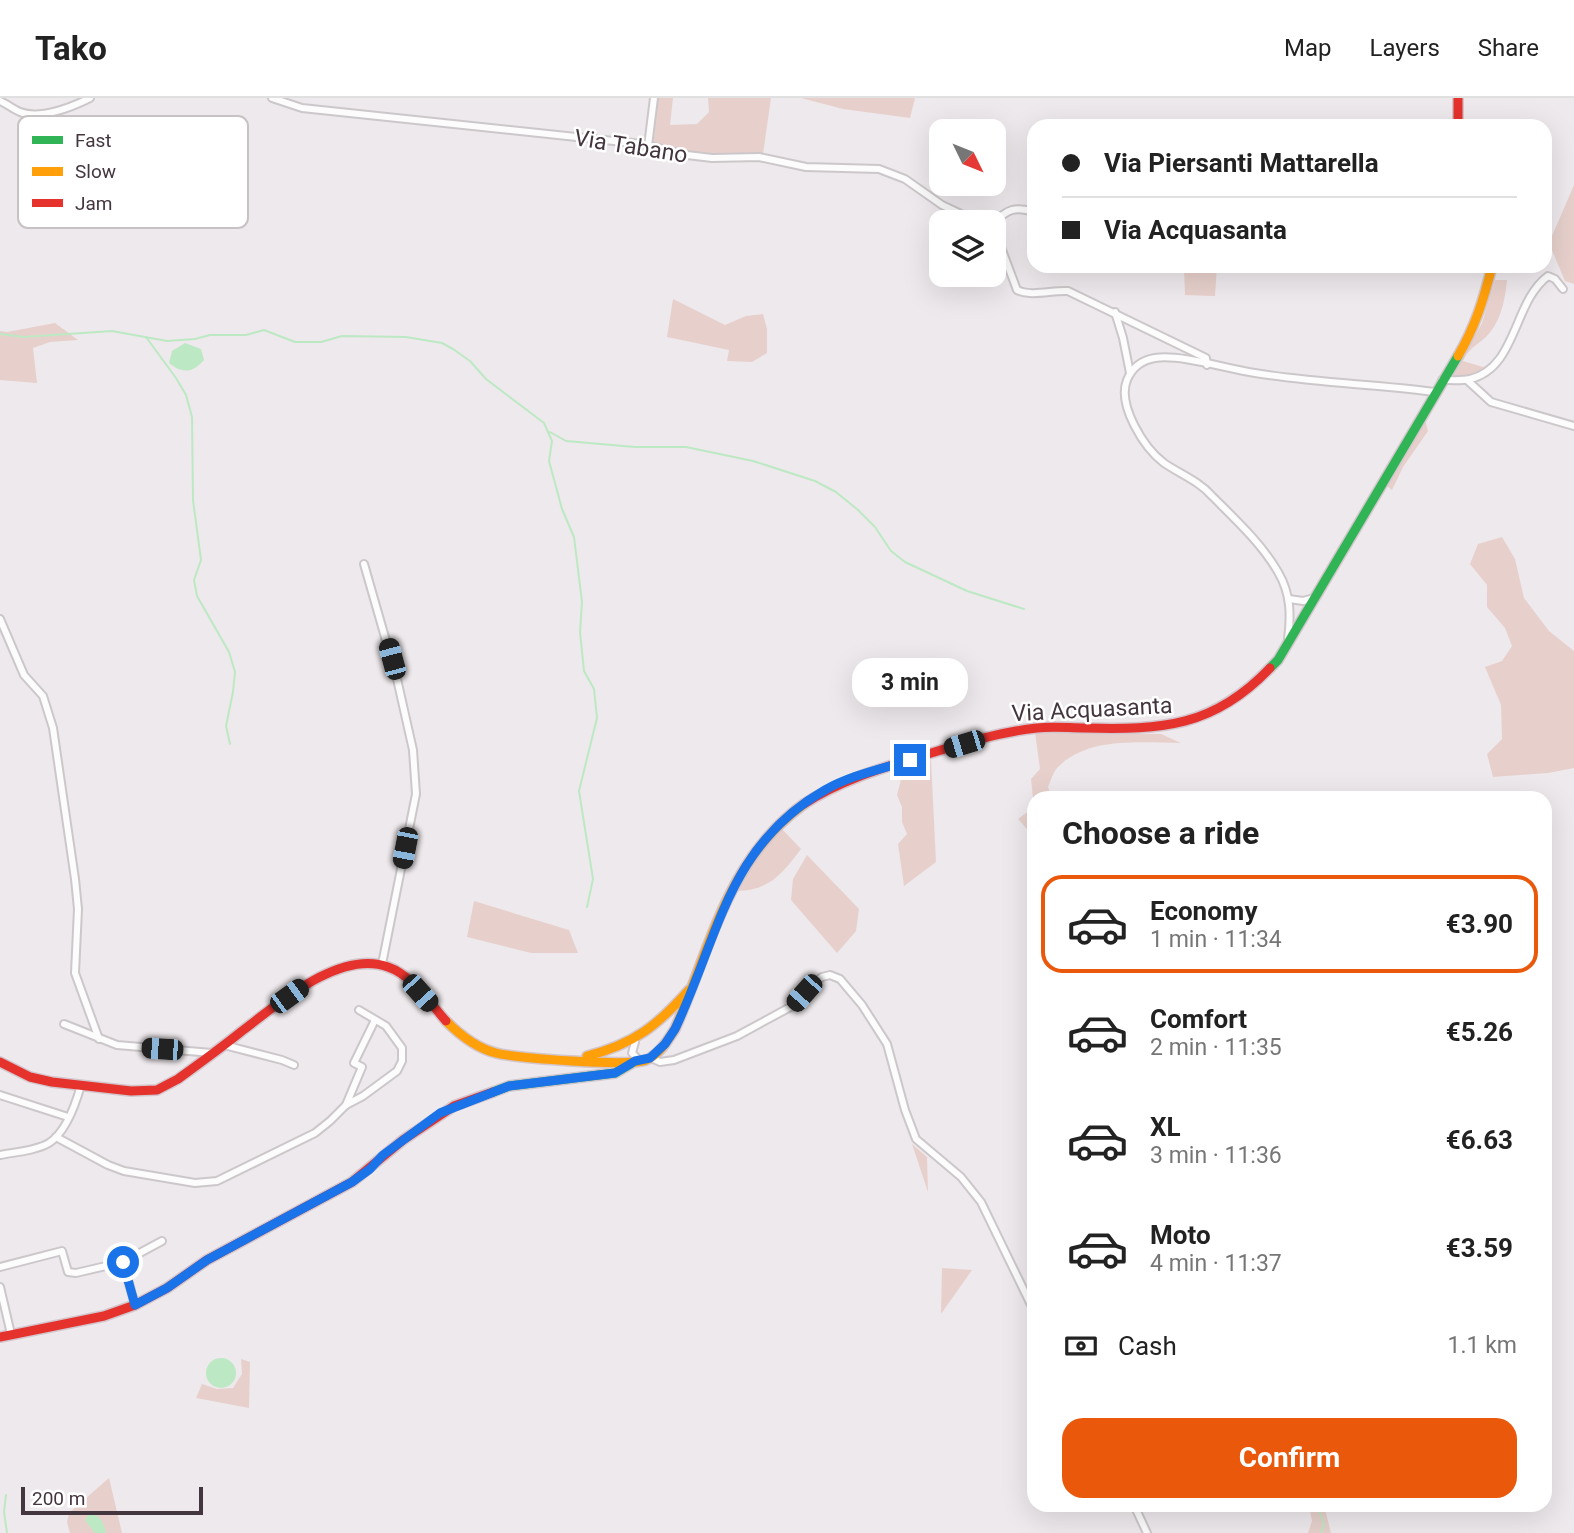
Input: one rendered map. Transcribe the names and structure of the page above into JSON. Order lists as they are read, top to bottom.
{
  "streets": {
    "main road": ["Via Acquasanta"],
    "street": ["Via Tabano"]
  },
  "legend": ["Fast", "Slow", "Jam"],
  "scale_bar": "200 m",
  "north": "bottom right",
  "page": {
    "header": "Tako",
    "nav": ["Map", "Layers", "Share"],
    "banner": ["Via Piersanti Mattarella", "Via Acquasanta"],
    "bubble": "3 min",
    "heading": "Choose a ride",
    "list": [
      {
        "name": "Economy",
        "note": "1 min · 11:34",
        "value": "€3.90"
      },
      {
        "name": "Comfort",
        "note": "2 min · 11:35",
        "value": "€5.26"
      },
      {
        "name": "XL",
        "note": "3 min · 11:36",
        "value": "€6.63"
      },
      {
        "name": "Moto",
        "note": "4 min · 11:37",
        "value": "€3.59"
      }
    ],
    "pay": ["Cash", "1.1 km"],
    "buttons": "Confirm",
    "scale": "200 m"
  }
}
